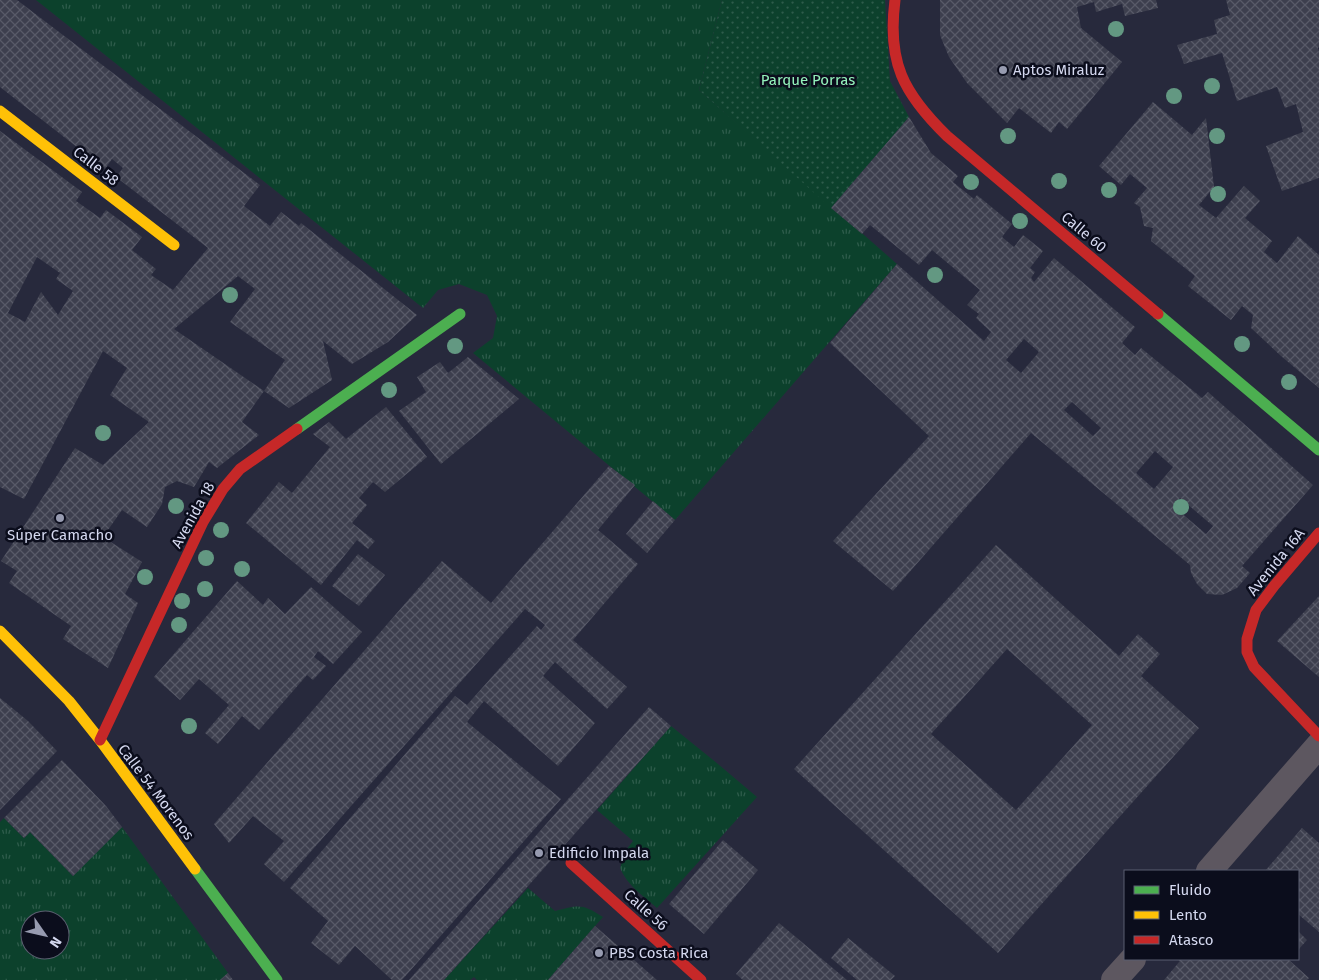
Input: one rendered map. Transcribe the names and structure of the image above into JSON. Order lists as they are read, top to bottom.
{
  "streets": {
    "street": [
      "Calle 58",
      "Calle 60",
      "Avenida 18",
      "Avenida 16A",
      "Calle 54 Morenos",
      "Calle 56"
    ]
  },
  "crossings": [
    ["Avenida 18", "Calle 54 Morenos"]
  ],
  "parks": ["Parque Porras"],
  "places": [
    "Aptos Miraluz",
    "Súper Camacho",
    "Edificio Impala",
    "PBS Costa Rica"
  ],
  "legend": ["Fluido", "Lento", "Atasco"],
  "north": "bottom right"
}
